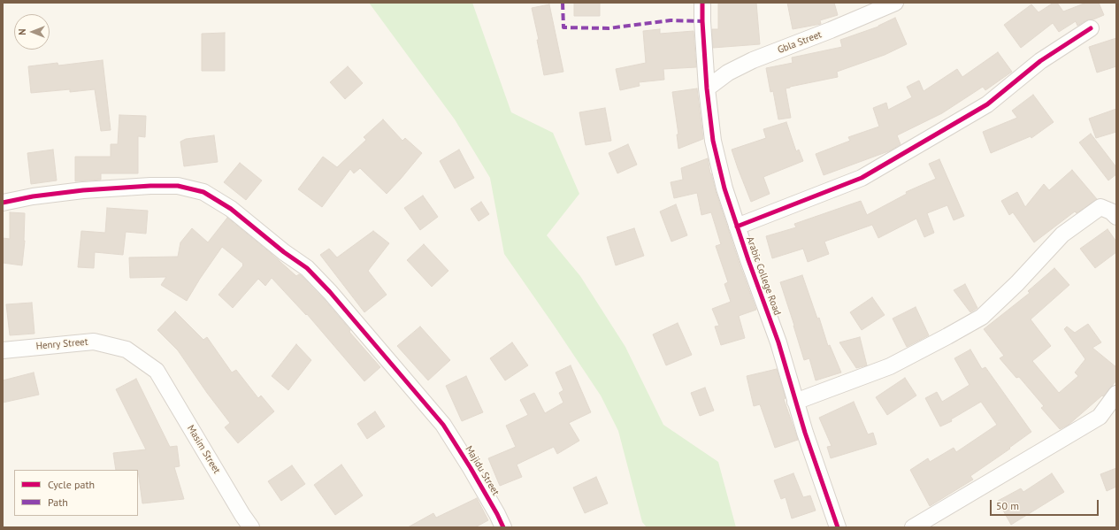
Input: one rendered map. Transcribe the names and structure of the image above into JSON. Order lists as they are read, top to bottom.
{
  "streets": {
    "street": [
      "Gbla Street",
      "Arabic College Road",
      "Henry Street",
      "Masim Street",
      "Majidu Street"
    ]
  },
  "crossings": [
    ["Gbla Street", "Arabic College Road"],
    ["Henry Street", "Masim Street"]
  ],
  "legend": ["Cycle path", "Path"],
  "scale_bar": "50 m",
  "north": "left"
}
